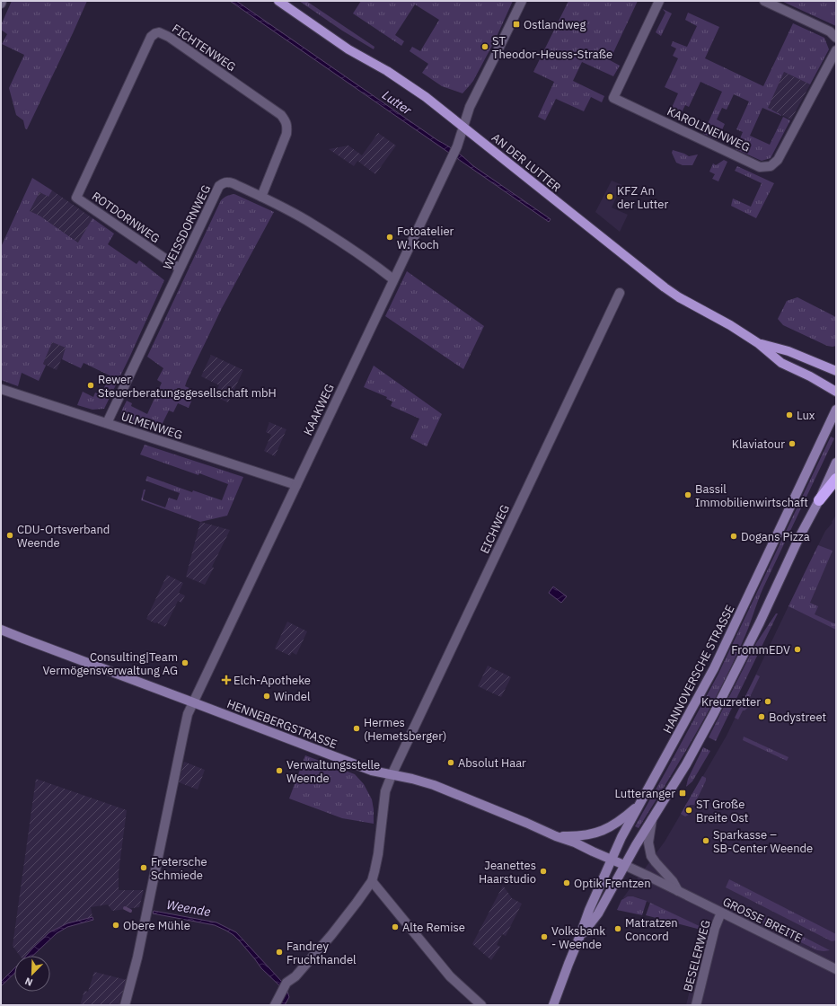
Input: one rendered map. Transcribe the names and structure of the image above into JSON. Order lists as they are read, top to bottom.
{
  "streets": {
    "main road": ["AN DER LUTTER"],
    "street": [
      "FICHTENWEG",
      "KAROLINENWEG",
      "ROTDORNWEG",
      "WEISSDORNWEG",
      "KAAKWEG",
      "ULMENWEG",
      "EICHWEG",
      "HANNOVERSCHE STRASSE",
      "HENNEBERGSTRASSE",
      "GROSSE BREITE",
      "BESELERWEG"
    ]
  },
  "crossings": [
    ["FICHTENWEG", "ROTDORNWEG"],
    ["FICHTENWEG", "WEISSDORNWEG"],
    ["AN DER LUTTER", "KAAKWEG"],
    ["ROTDORNWEG", "WEISSDORNWEG"],
    ["WEISSDORNWEG", "KAAKWEG"],
    ["WEISSDORNWEG", "ULMENWEG"],
    ["KAAKWEG", "ULMENWEG"],
    ["KAAKWEG", "HENNEBERGSTRASSE"],
    ["EICHWEG", "HENNEBERGSTRASSE"],
    ["HANNOVERSCHE STRASSE", "HENNEBERGSTRASSE"],
    ["HANNOVERSCHE STRASSE", "GROSSE BREITE"],
    ["HENNEBERGSTRASSE", "GROSSE BREITE"],
    ["GROSSE BREITE", "BESELERWEG"]
  ],
  "water": ["Lutter", "Weende"],
  "places": {
    "transit": ["Ostlandweg", "Lutteranger"],
    "other": [
      "ST Theodor-Heuss-Straße",
      "KFZ An der Lutter",
      "Fotoatelier W. Koch",
      "Rewer Steuerberatungsgesellschaft mbH",
      "Lux",
      "Klaviatour",
      "Bassil Immobilienwirtschaft",
      "CDU-Ortsverband Weende",
      "Dogans Pizza",
      "FrommEDV",
      "Consulting|Team Vermögensverwaltung AG",
      "Windel",
      "Kreuzretter",
      "Bodystreet",
      "Hermes (Hemetsberger)",
      "Absolut Haar",
      "Verwaltungsstelle Weende",
      "ST Große Breite Ost",
      "Sparkasse – SB-Center Weende",
      "Fretersche Schmiede",
      "Jeanettes Haarstudio",
      "Optik Frentzen",
      "Obere Mühle",
      "Alte Remise",
      "Matratzen Concord",
      "Volksbank - Weende",
      "Fandrey Fruchthandel"
    ],
    "health": ["Elch-Apotheke"]
  },
  "north": "bottom left"
}
